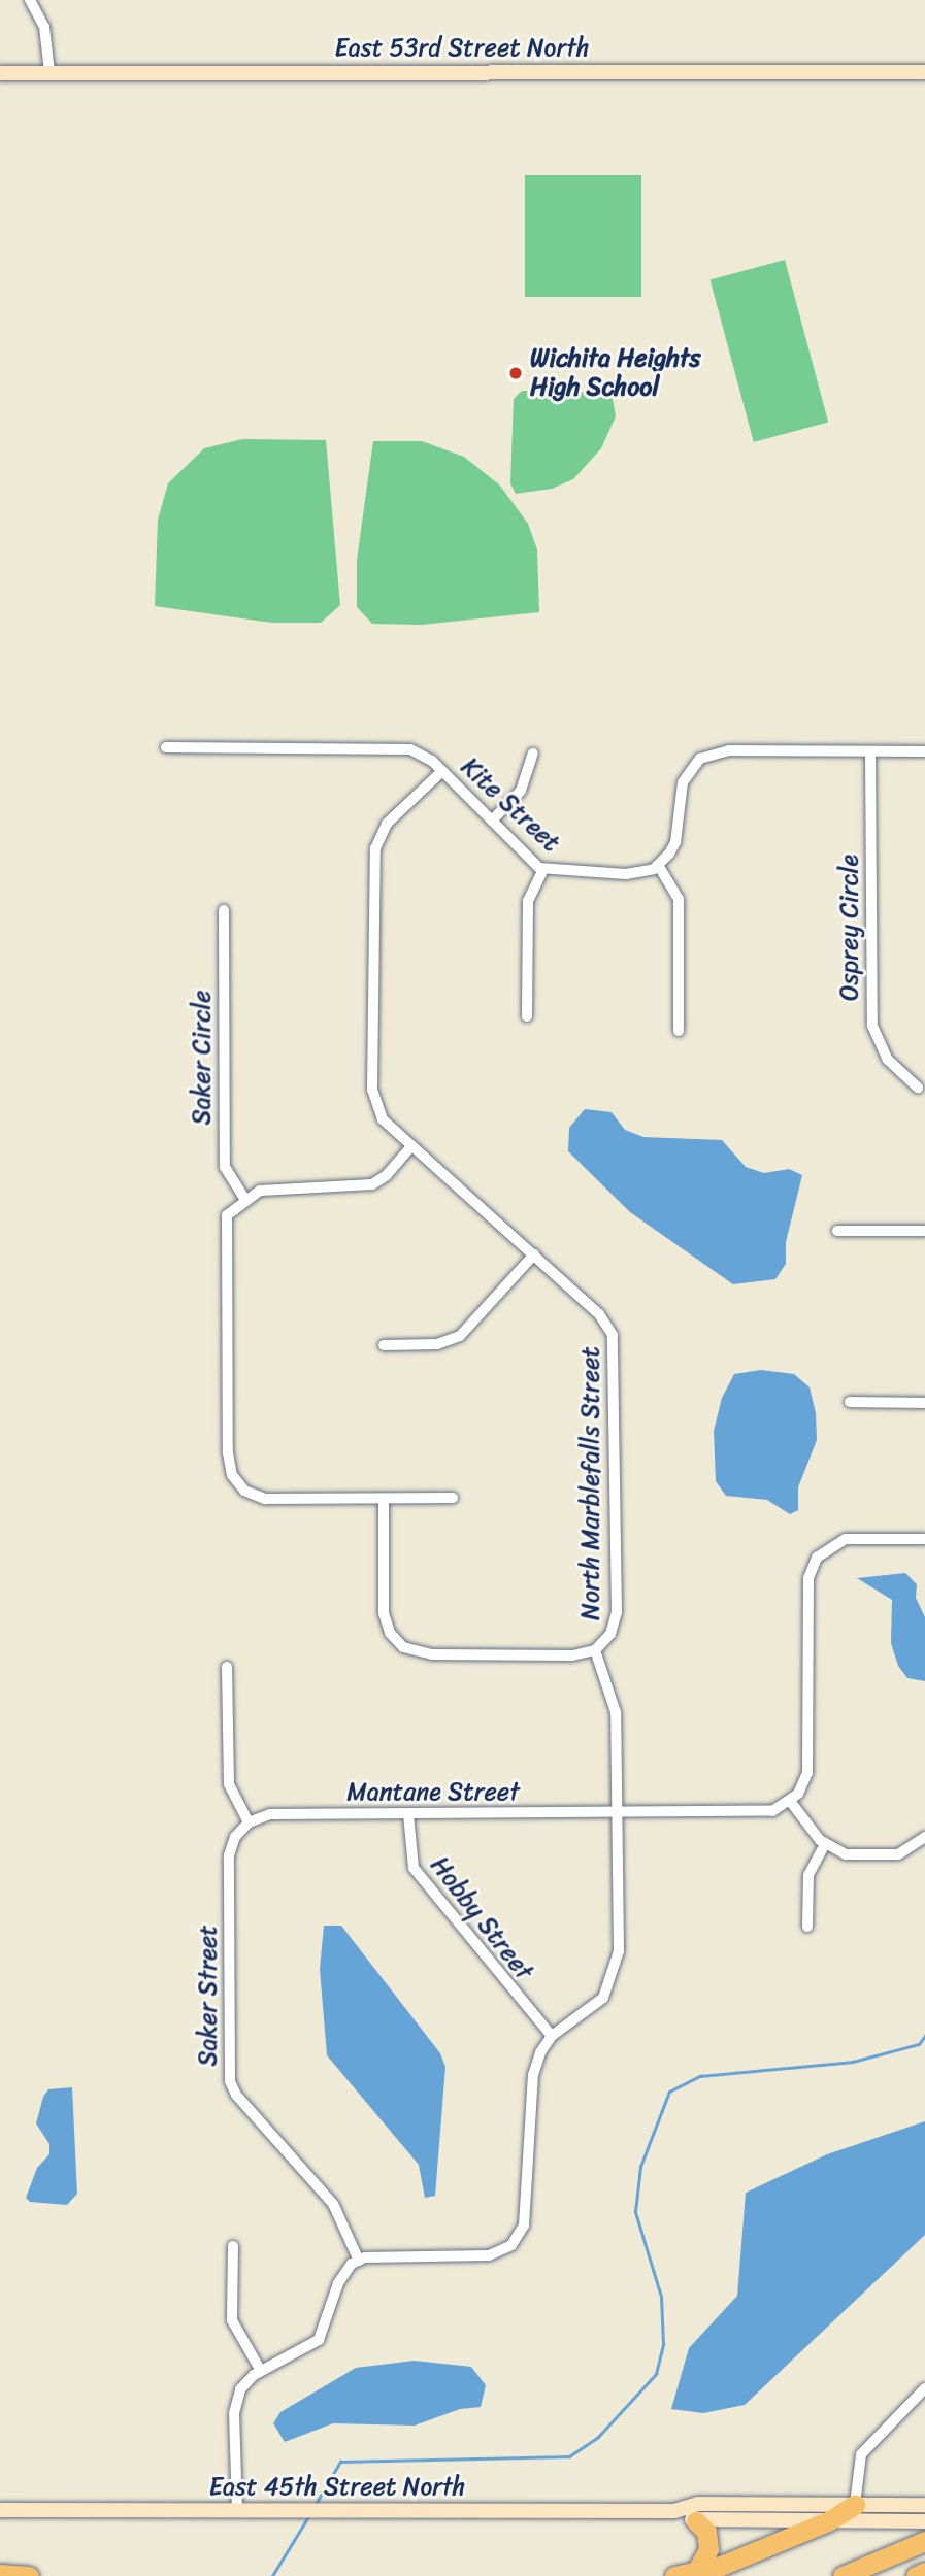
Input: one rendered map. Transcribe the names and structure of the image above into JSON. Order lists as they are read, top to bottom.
{
  "streets": {
    "street": [
      "East 53rd Street North",
      "Kite Street",
      "Osprey Circle",
      "Saker Circle",
      "North Marblefalls Street",
      "Mantane Street",
      "Hobby Street",
      "Saker Street",
      "East 45th Street North"
    ]
  },
  "crossings": [
    ["Kite Street", "North Marblefalls Street"],
    ["North Marblefalls Street", "Mantane Street"],
    ["North Marblefalls Street", "Hobby Street"],
    ["North Marblefalls Street", "Saker Street"],
    ["Mantane Street", "Hobby Street"],
    ["Mantane Street", "Saker Street"]
  ],
  "places": ["Wichita Heights High School"]
}
